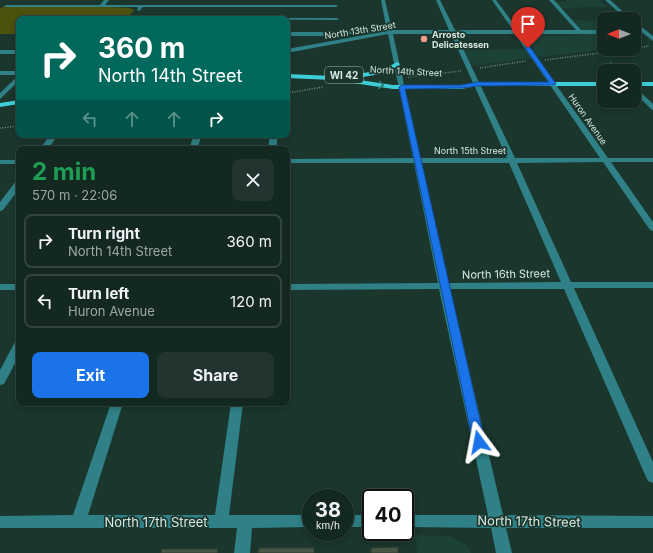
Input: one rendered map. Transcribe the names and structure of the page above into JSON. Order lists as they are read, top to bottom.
{
  "streets": {
    "main road": ["North 14th Street", "WI 42"],
    "street": [
      "North 13th Street",
      "Huron Avenue",
      "North 15th Street",
      "North 16th Street",
      "North 17th Street"
    ]
  },
  "crossings": [
    ["North 13th Street", "Huron Avenue"],
    ["North 14th Street", "Huron Avenue"],
    ["Huron Avenue", "North 15th Street"]
  ],
  "places": ["Arrosto Delicatessen"],
  "north": "left",
  "page": {
    "turn": ["360 m", "North 14th Street"],
    "heading": ["2 min", "570 m · 22:06"],
    "list": [
      {
        "name": "Turn right",
        "note": "North 14th Street",
        "value": "360 m"
      },
      {
        "name": "Turn left",
        "note": "Huron Avenue",
        "value": "120 m"
      }
    ],
    "buttons": ["Exit", "Share"],
    "speed": "38 km/h",
    "limit": "40"
  }
}
